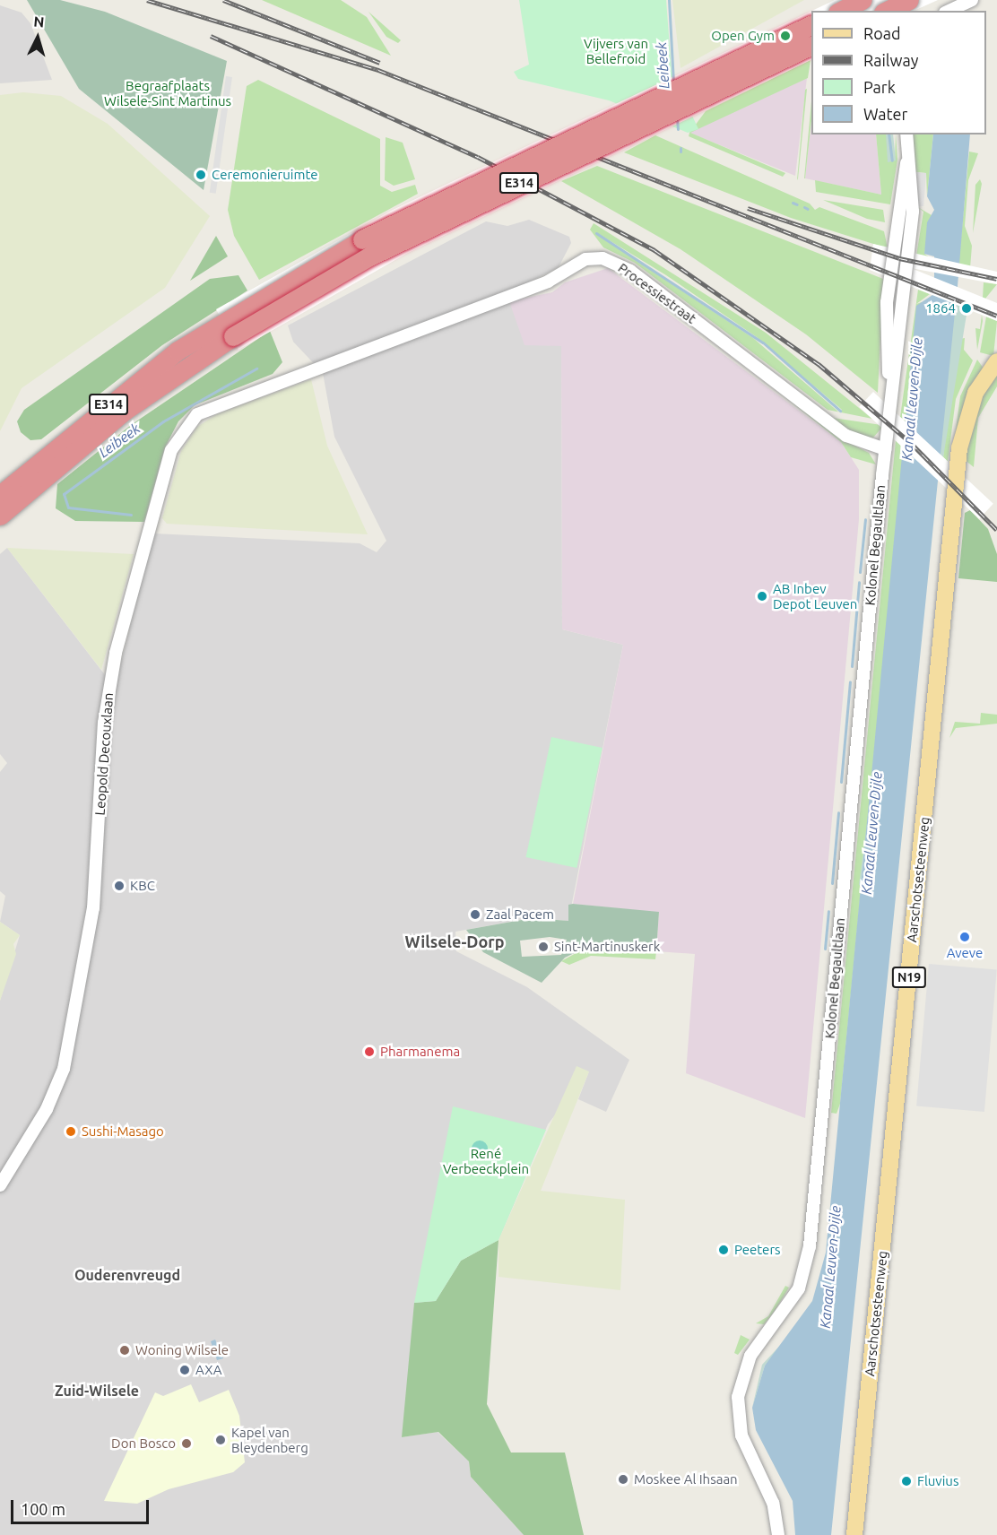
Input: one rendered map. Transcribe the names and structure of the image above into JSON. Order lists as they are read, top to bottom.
{
  "streets": {
    "highway": ["E314"],
    "main road": ["Aarschotsesteenweg", "N19"],
    "street": ["Processiestraat", "Kolonel Begaultlaan", "Leopold Decouxlaan"]
  },
  "crossings": [
    ["Processiestraat", "Kolonel Begaultlaan"],
    ["Processiestraat", "Leopold Decouxlaan"]
  ],
  "districts": ["Wilsele-Dorp", "Ouderenvreugd", "Zuid-Wilsele"],
  "water": ["Leibeek", "Kanaal Leuven-Dijle"],
  "parks": ["Vijvers van Bellefroid", "Begraafplaats Wilsele-Sint Martinus", "René Verbeeckplein"],
  "places": [
    "Open Gym",
    "Ceremonieruimte",
    "1864",
    "AB Inbev Depot Leuven",
    "KBC",
    "Zaal Pacem",
    "Aveve",
    "Sint-Martinuskerk",
    "Pharmanema",
    "Sushi-Masago",
    "Peeters",
    "Woning Wilsele",
    "AXA",
    "Kapel van Bleydenberg",
    "Don Bosco",
    "Moskee Al Ihsaan",
    "Fluvius"
  ],
  "legend": [
    "Road",
    "Railway",
    "Park",
    "Water"
  ],
  "scale_bar": "100 m",
  "north": "top"
}
